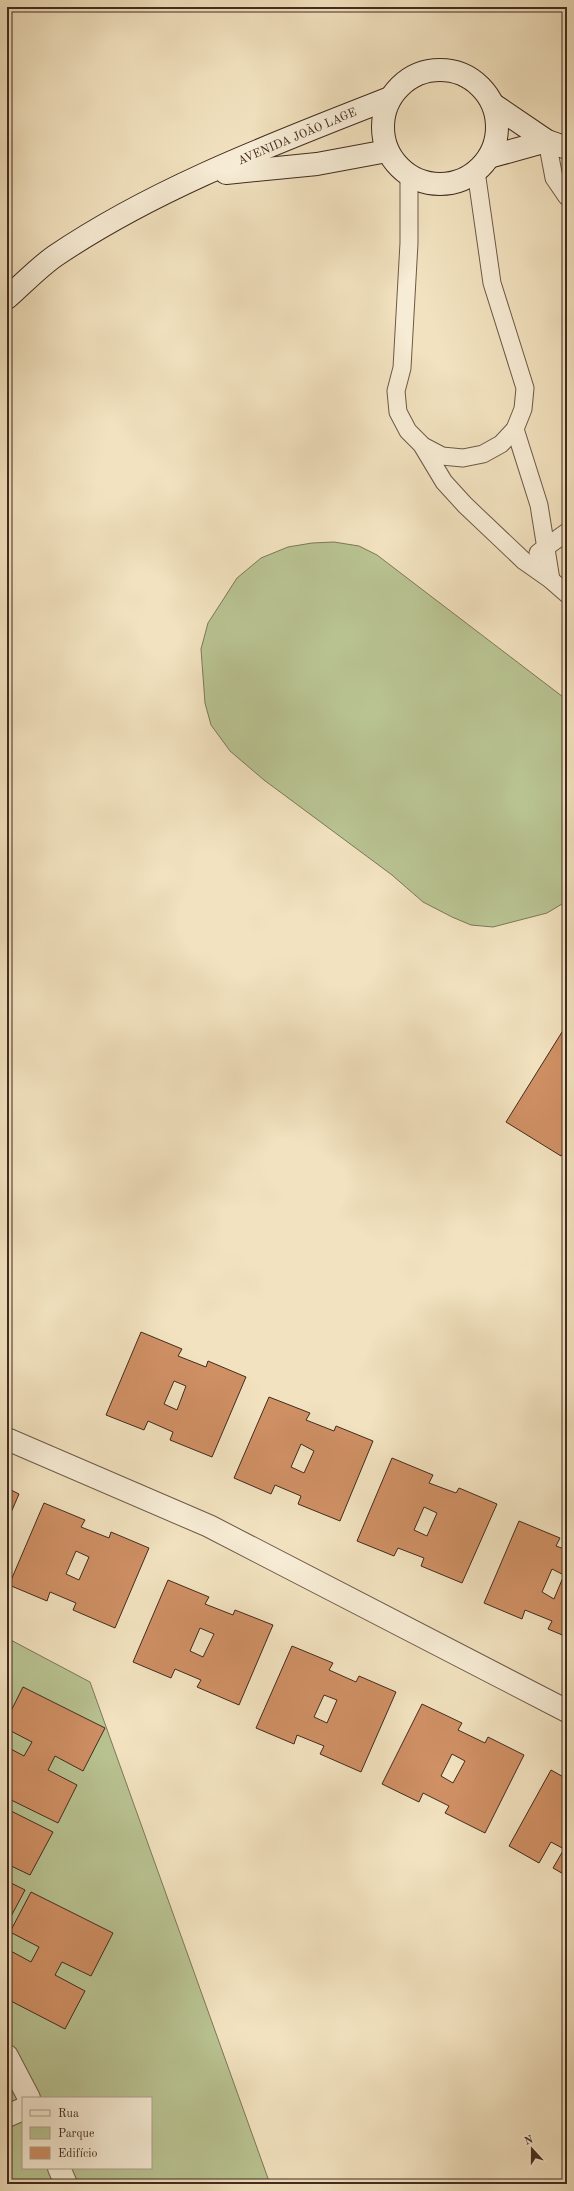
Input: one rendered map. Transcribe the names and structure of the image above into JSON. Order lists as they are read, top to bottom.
{
  "streets": {
    "main road": ["AVENIDA JOÃO LAGE"]
  },
  "legend": ["Rua", "Parque", "Edifício"],
  "north": "top"
}
